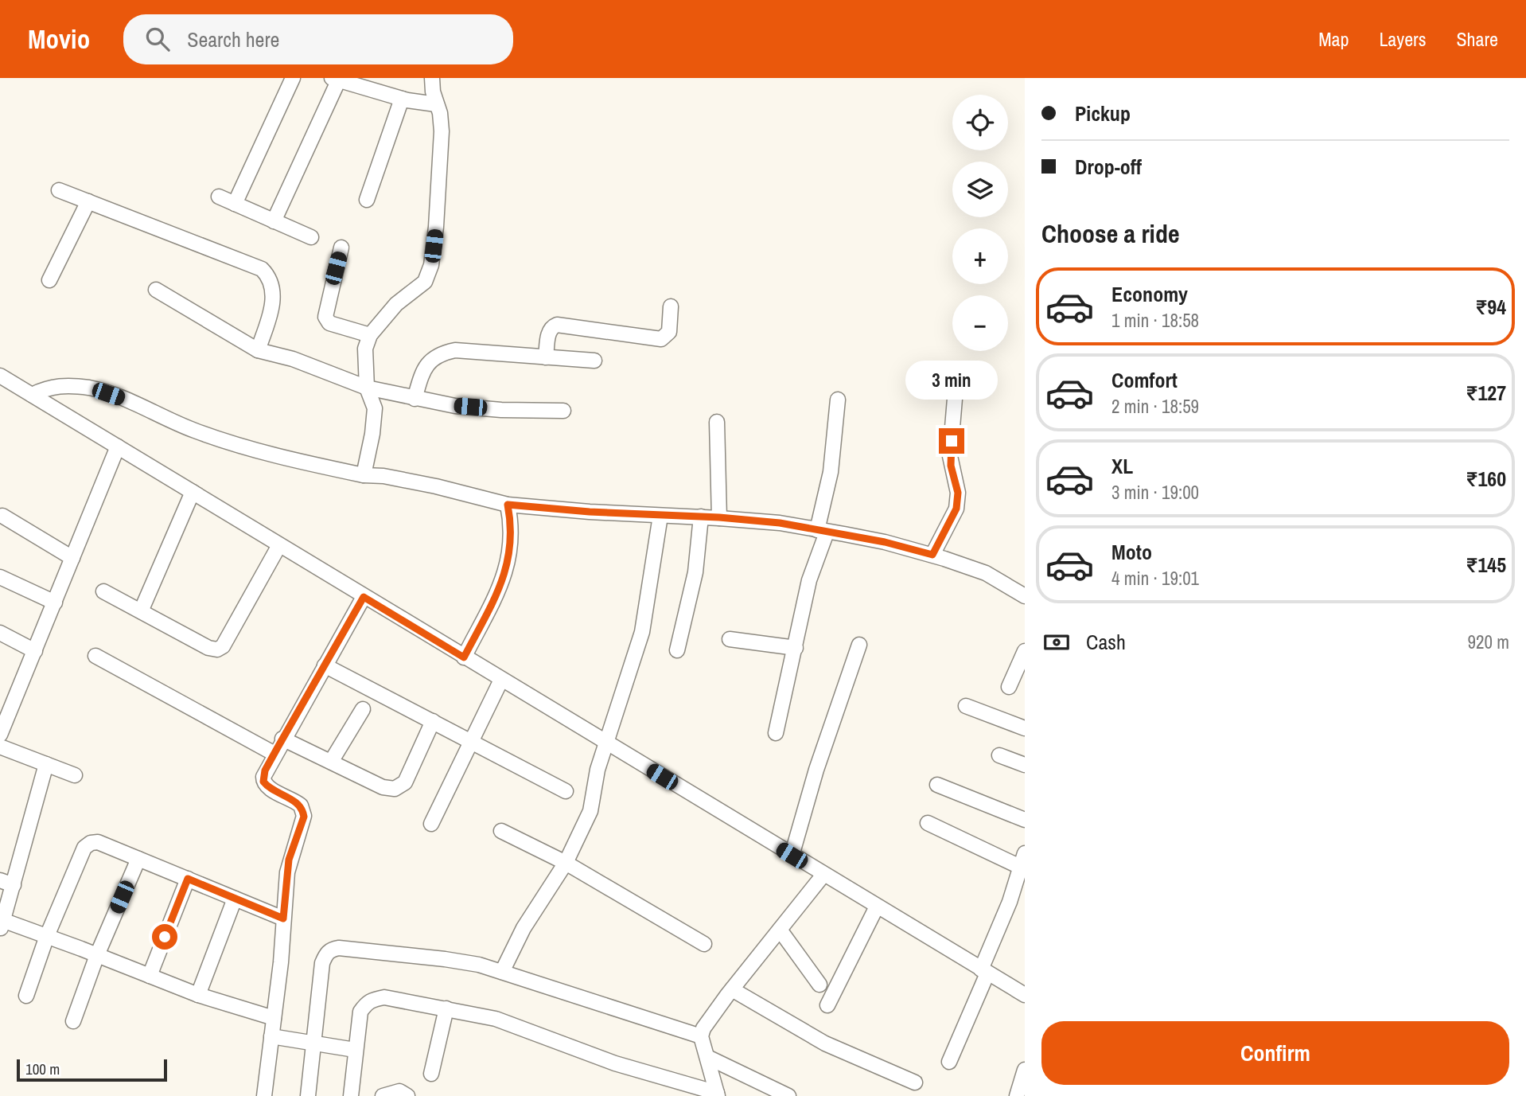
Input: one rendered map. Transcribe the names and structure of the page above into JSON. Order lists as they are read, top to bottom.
{
  "scale_bar": "100 m",
  "page": {
    "header": "Movio",
    "search": "Search here",
    "nav": ["Map", "Layers", "Share"],
    "banner": ["Pickup", "Drop-off"],
    "map_buttons": ["+", "−"],
    "heading": "Choose a ride",
    "list": [
      {
        "name": "Economy",
        "note": "1 min · 18:58",
        "value": "₹94"
      },
      {
        "name": "Comfort",
        "note": "2 min · 18:59",
        "value": "₹127"
      },
      {
        "name": "XL",
        "note": "3 min · 19:00",
        "value": "₹160"
      },
      {
        "name": "Moto",
        "note": "4 min · 19:01",
        "value": "₹145"
      }
    ],
    "bubble": "3 min",
    "pay": ["Cash", "920 m"],
    "buttons": "Confirm",
    "scale": "100 m"
  }
}
